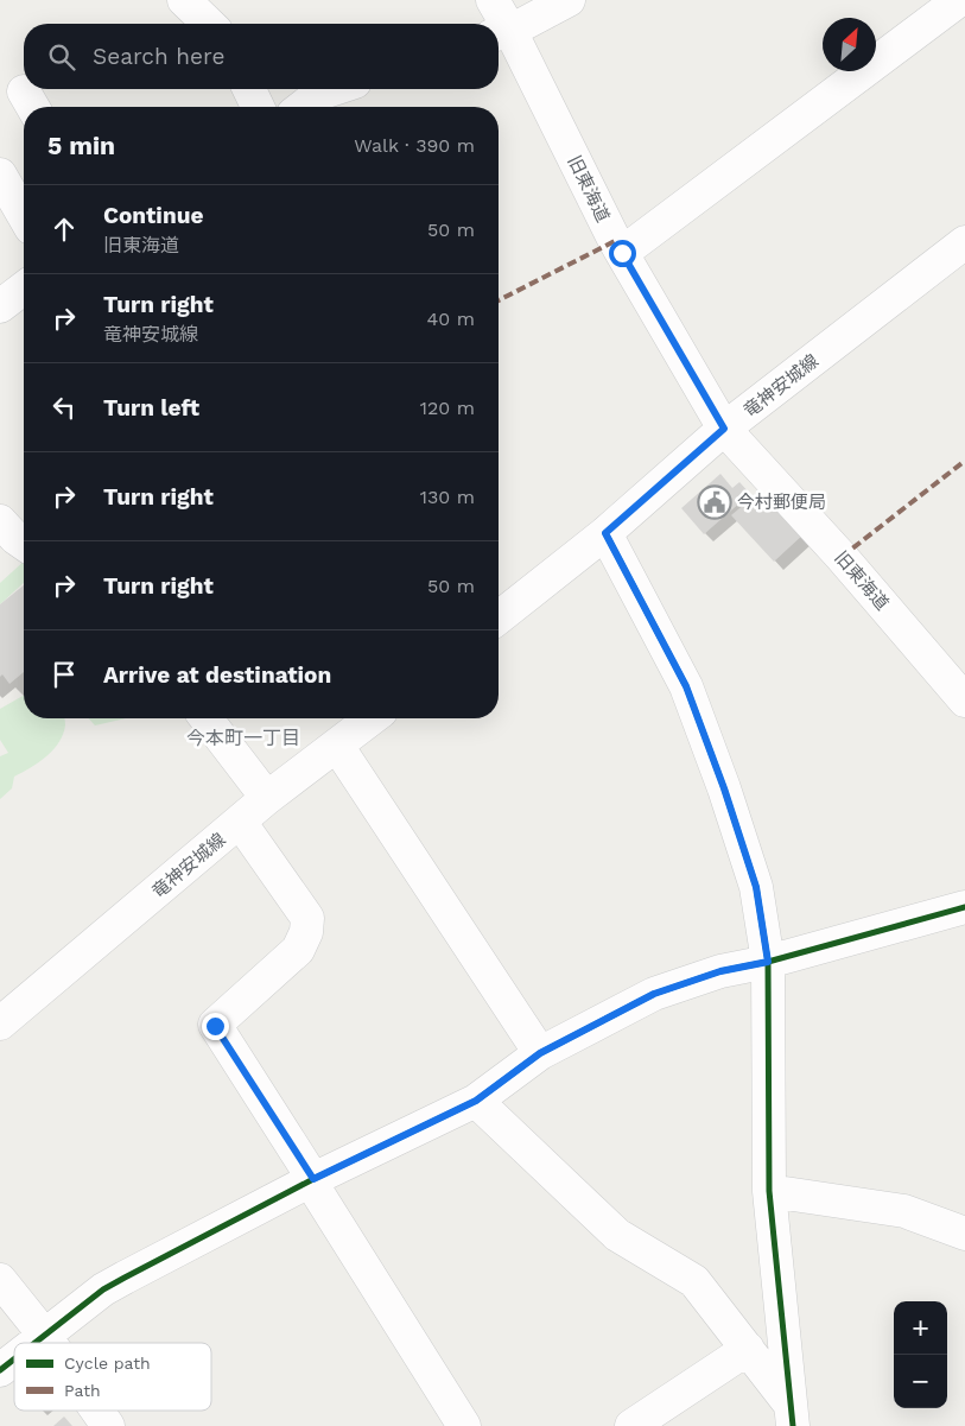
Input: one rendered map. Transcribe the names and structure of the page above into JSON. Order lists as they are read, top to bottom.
{
  "streets": {
    "street": ["旧東海道", "竜神安城線"]
  },
  "crossings": [
    ["旧東海道", "竜神安城線"]
  ],
  "districts": ["今本町一丁目"],
  "places": {
    "public building": ["今村郵便局"]
  },
  "legend": ["Cycle path", "Path"],
  "north": "top right",
  "page": {
    "search": "Search here",
    "heading": ["5 min", "Walk · 390 m"],
    "list": [
      ["Continue", "旧東海道", "50 m"],
      ["Turn right", "竜神安城線", "40 m"],
      ["Turn left", "120 m"],
      ["Turn right", "130 m"],
      ["Turn right", "50 m"],
      "Arrive at destination"
    ],
    "map_buttons": ["+", "−"]
  }
}
